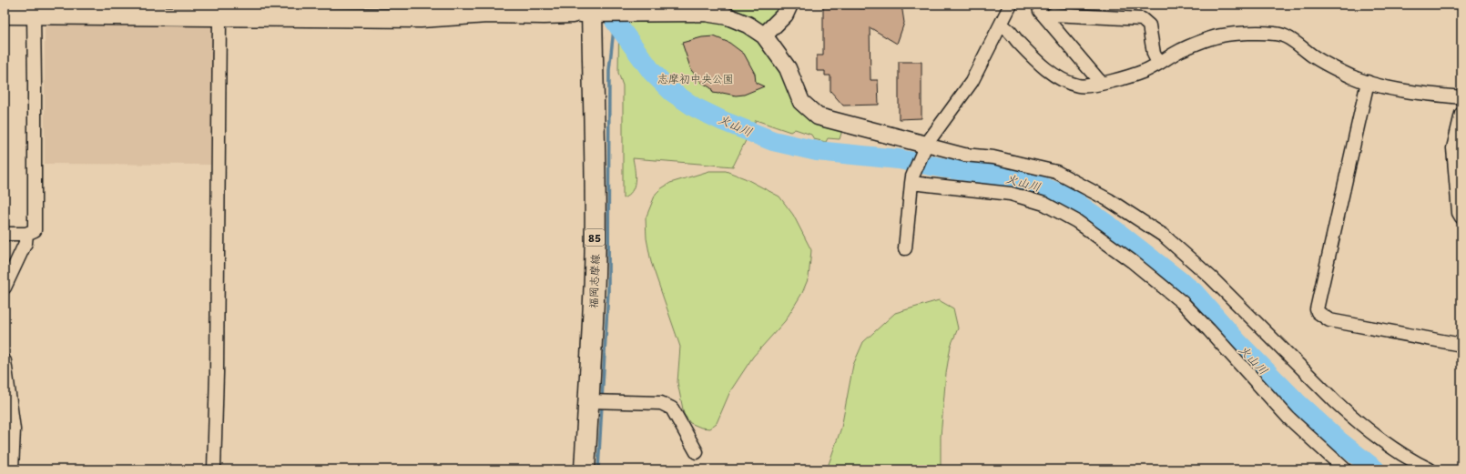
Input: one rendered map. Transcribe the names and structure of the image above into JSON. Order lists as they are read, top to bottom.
{
  "streets": {
    "main road": ["85", "福岡志摩線"]
  },
  "water": ["火山川"],
  "parks": ["志摩初中央公園"]
}
